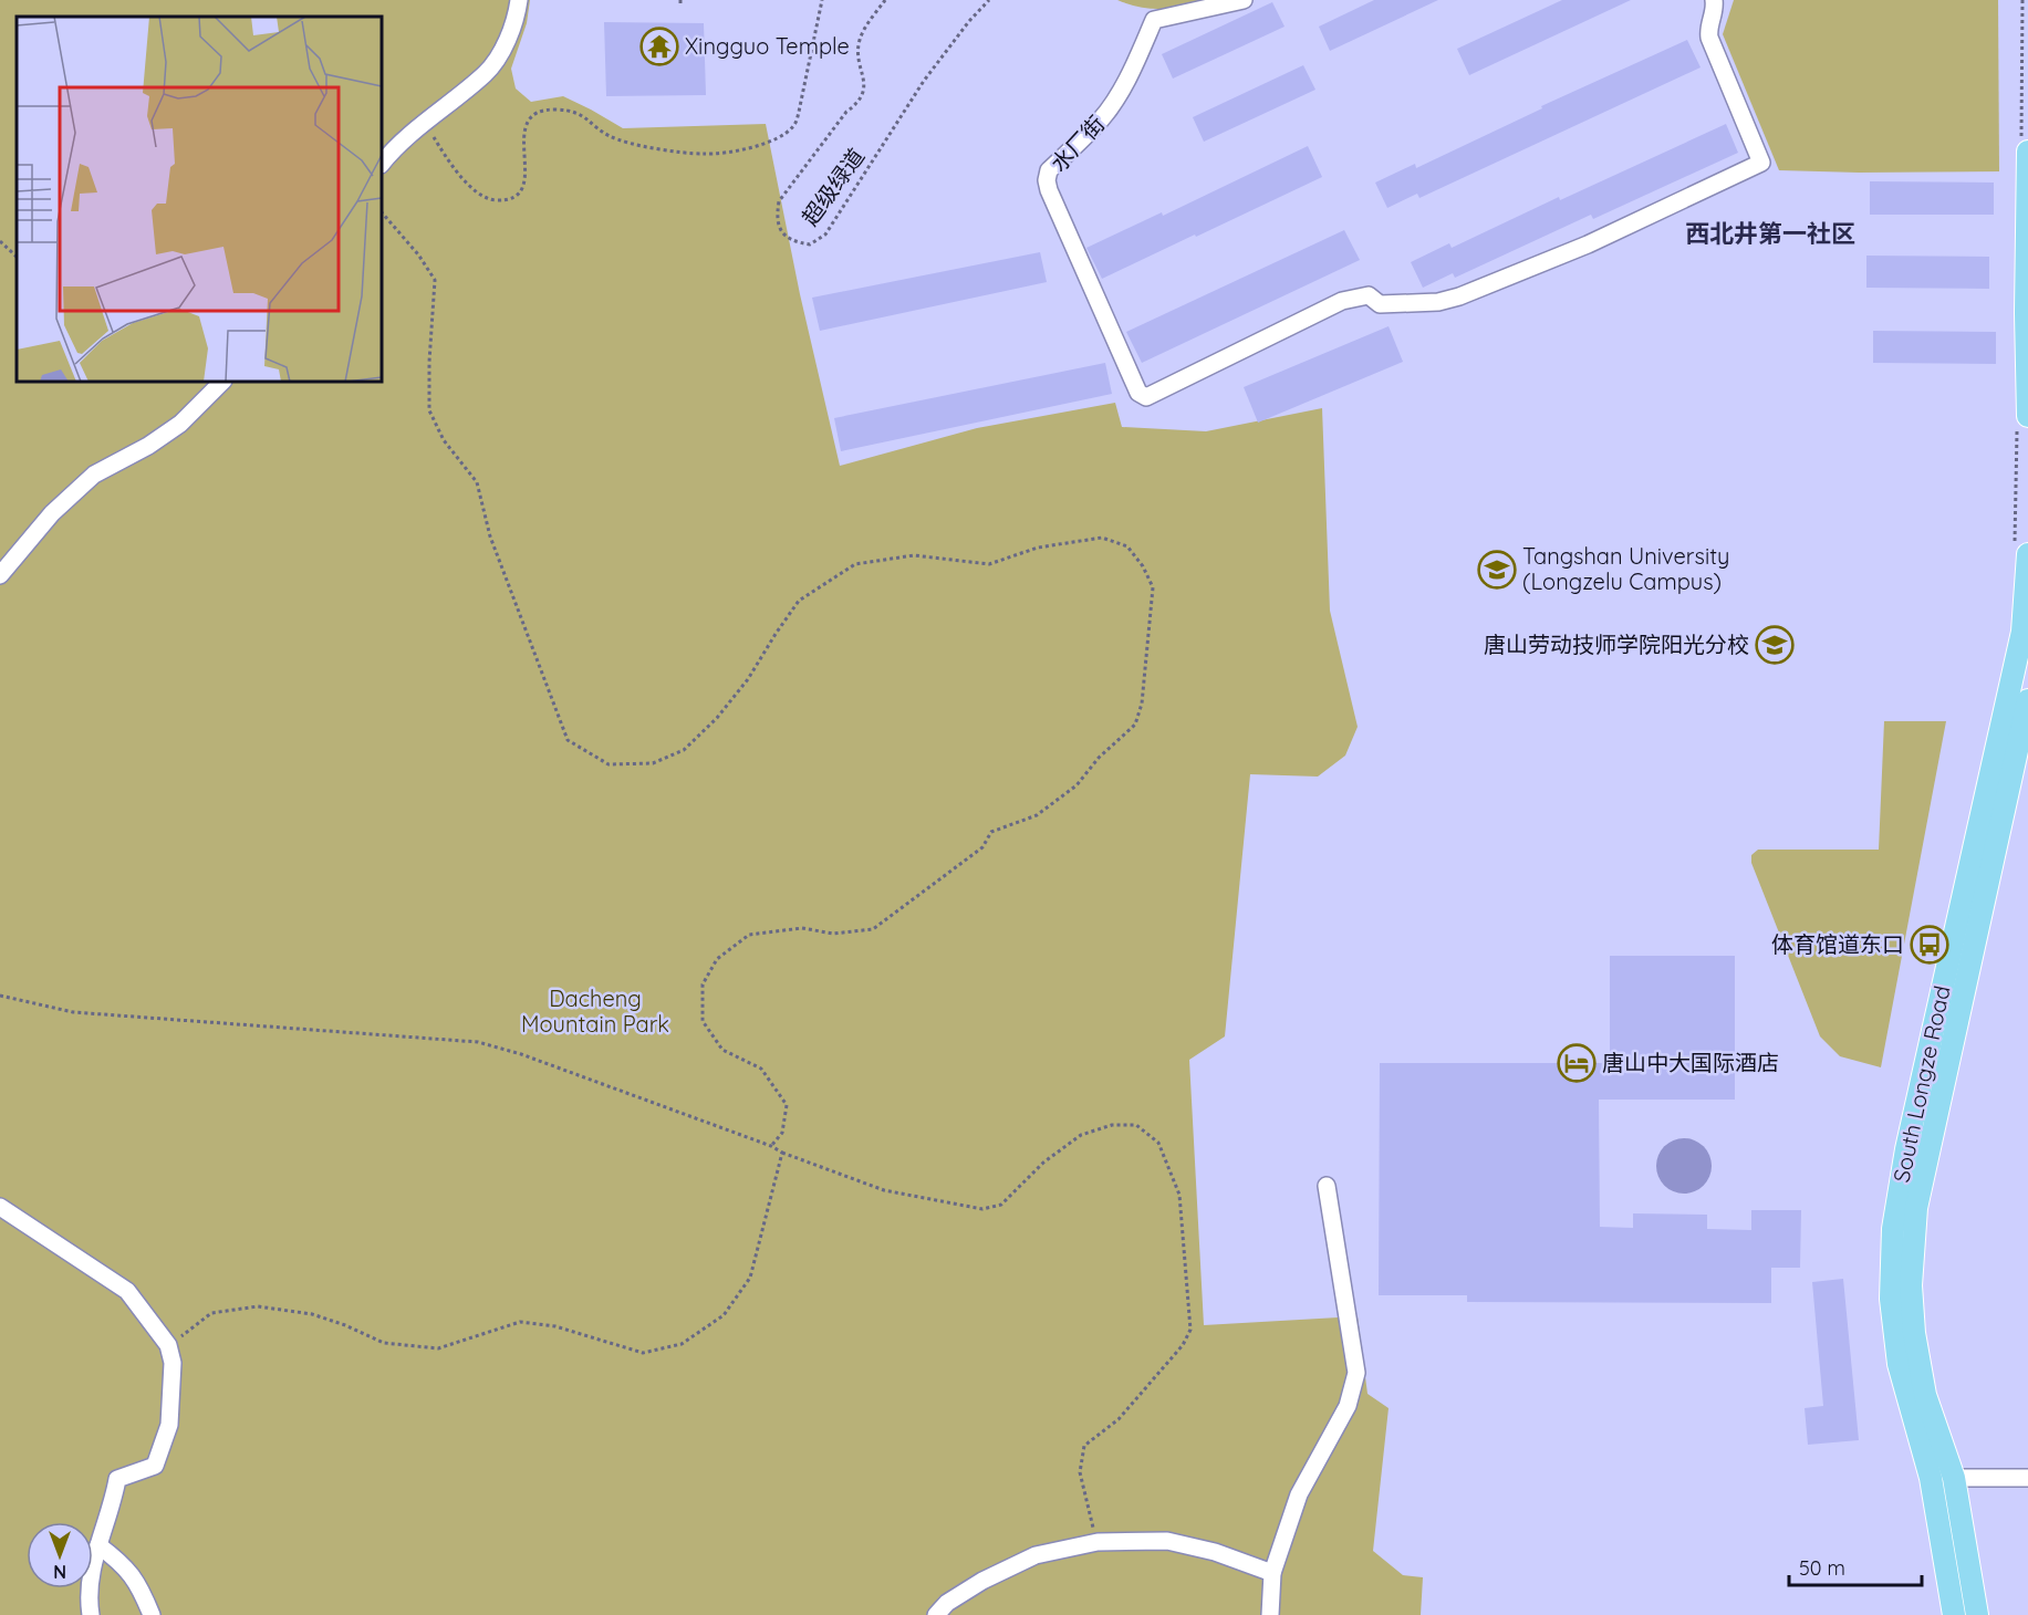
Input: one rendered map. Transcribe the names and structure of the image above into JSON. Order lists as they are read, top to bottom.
{
  "streets": {
    "main road": ["South Longze Road"],
    "street": ["水厂街"],
    "path": ["超级绿道"]
  },
  "districts": ["西北井第一社区"],
  "parks": ["Dacheng Mountain Park"],
  "places": {
    "temple": ["Xingguo Temple"],
    "school or university": ["Tangshan University (Longzelu Campus)", "唐山劳动技师学院阳光分校"],
    "bus stop": ["体育馆道东口"],
    "hotel": ["唐山中大国际酒店"]
  },
  "scale_bar": "50 m",
  "north": "bottom"
}
